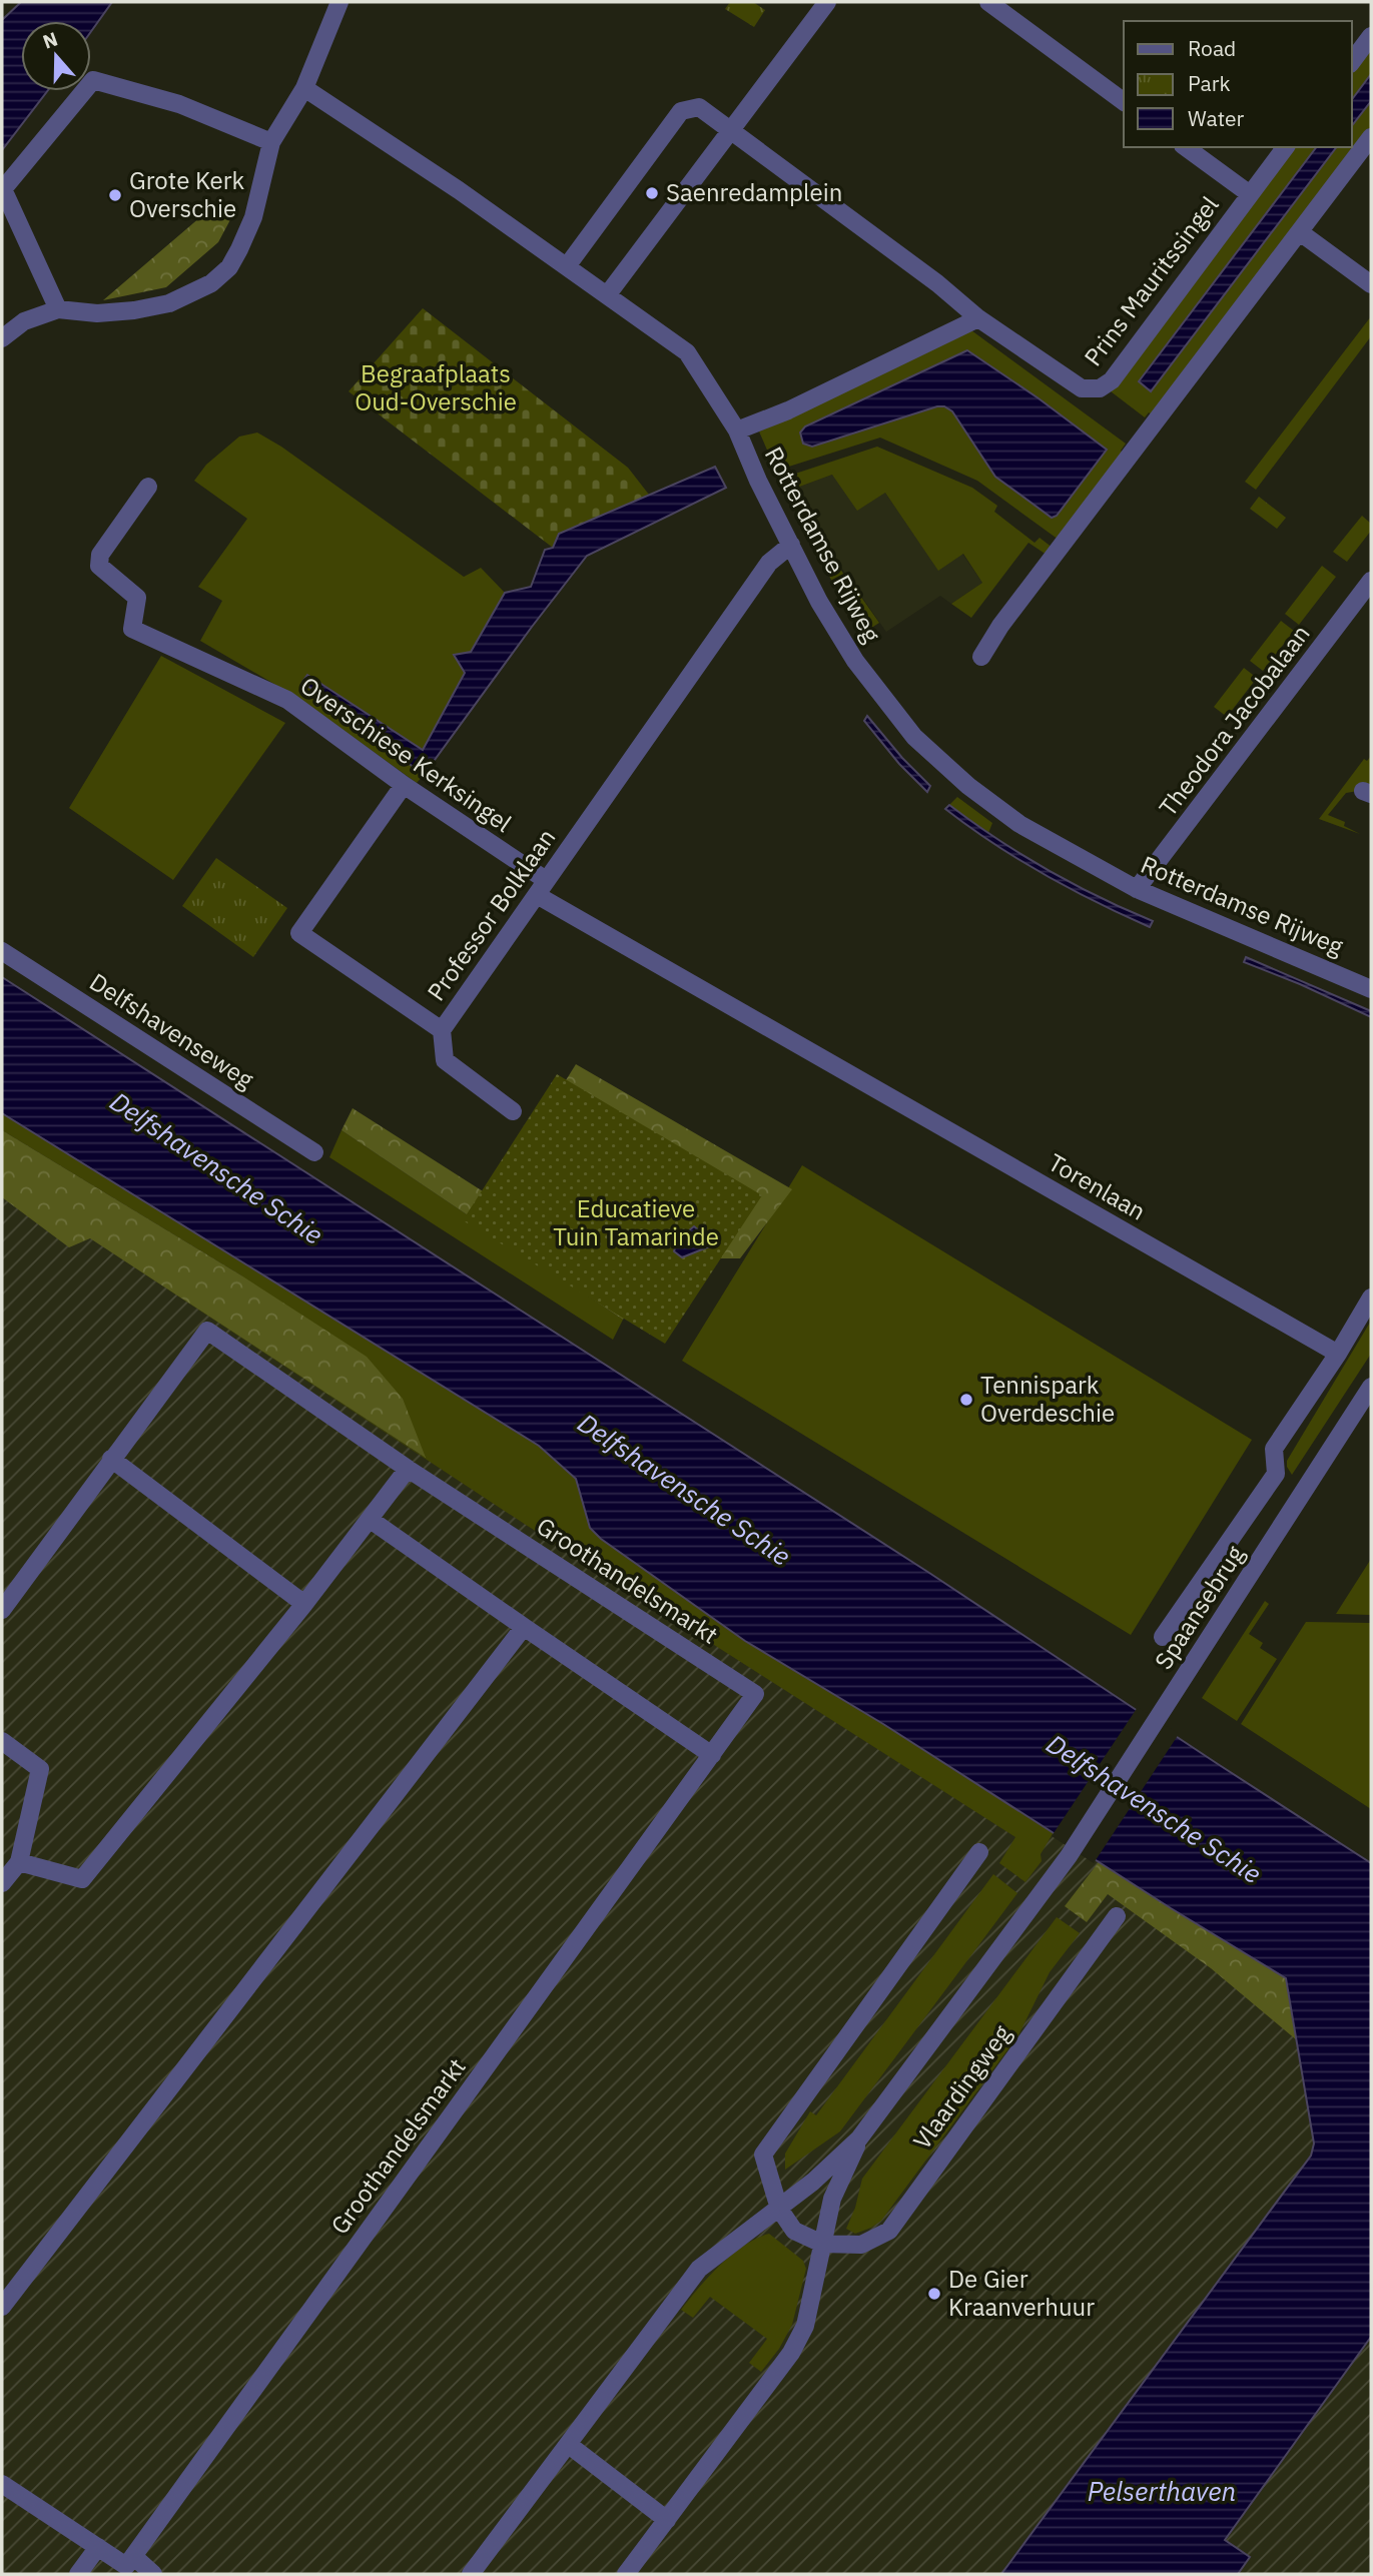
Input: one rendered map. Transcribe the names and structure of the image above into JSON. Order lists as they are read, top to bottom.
{
  "streets": {
    "street": [
      "Prins Mauritssingel",
      "Rotterdamse Rijweg",
      "Theodora Jacobalaan",
      "Overschiese Kerksingel",
      "Professor Bolklaan",
      "Delfshavenseweg",
      "Torenlaan",
      "Groothandelsmarkt",
      "Spaansebrug",
      "Vlaardingweg"
    ]
  },
  "crossings": [
    ["Rotterdamse Rijweg", "Theodora Jacobalaan"],
    ["Rotterdamse Rijweg", "Professor Bolklaan"],
    ["Overschiese Kerksingel", "Professor Bolklaan"],
    ["Overschiese Kerksingel", "Torenlaan"],
    ["Professor Bolklaan", "Torenlaan"]
  ],
  "water": ["Delfshavensche Schie", "Pelserthaven"],
  "parks": ["Begraafplaats Oud-Overschie", "Educatieve Tuin Tamarinde"],
  "places": [
    "Saenredamplein",
    "Grote Kerk Overschie",
    "Tennispark Overdeschie",
    "De Gier Kraanverhuur"
  ],
  "legend": ["Road", "Park", "Water"],
  "north": "top"
}
